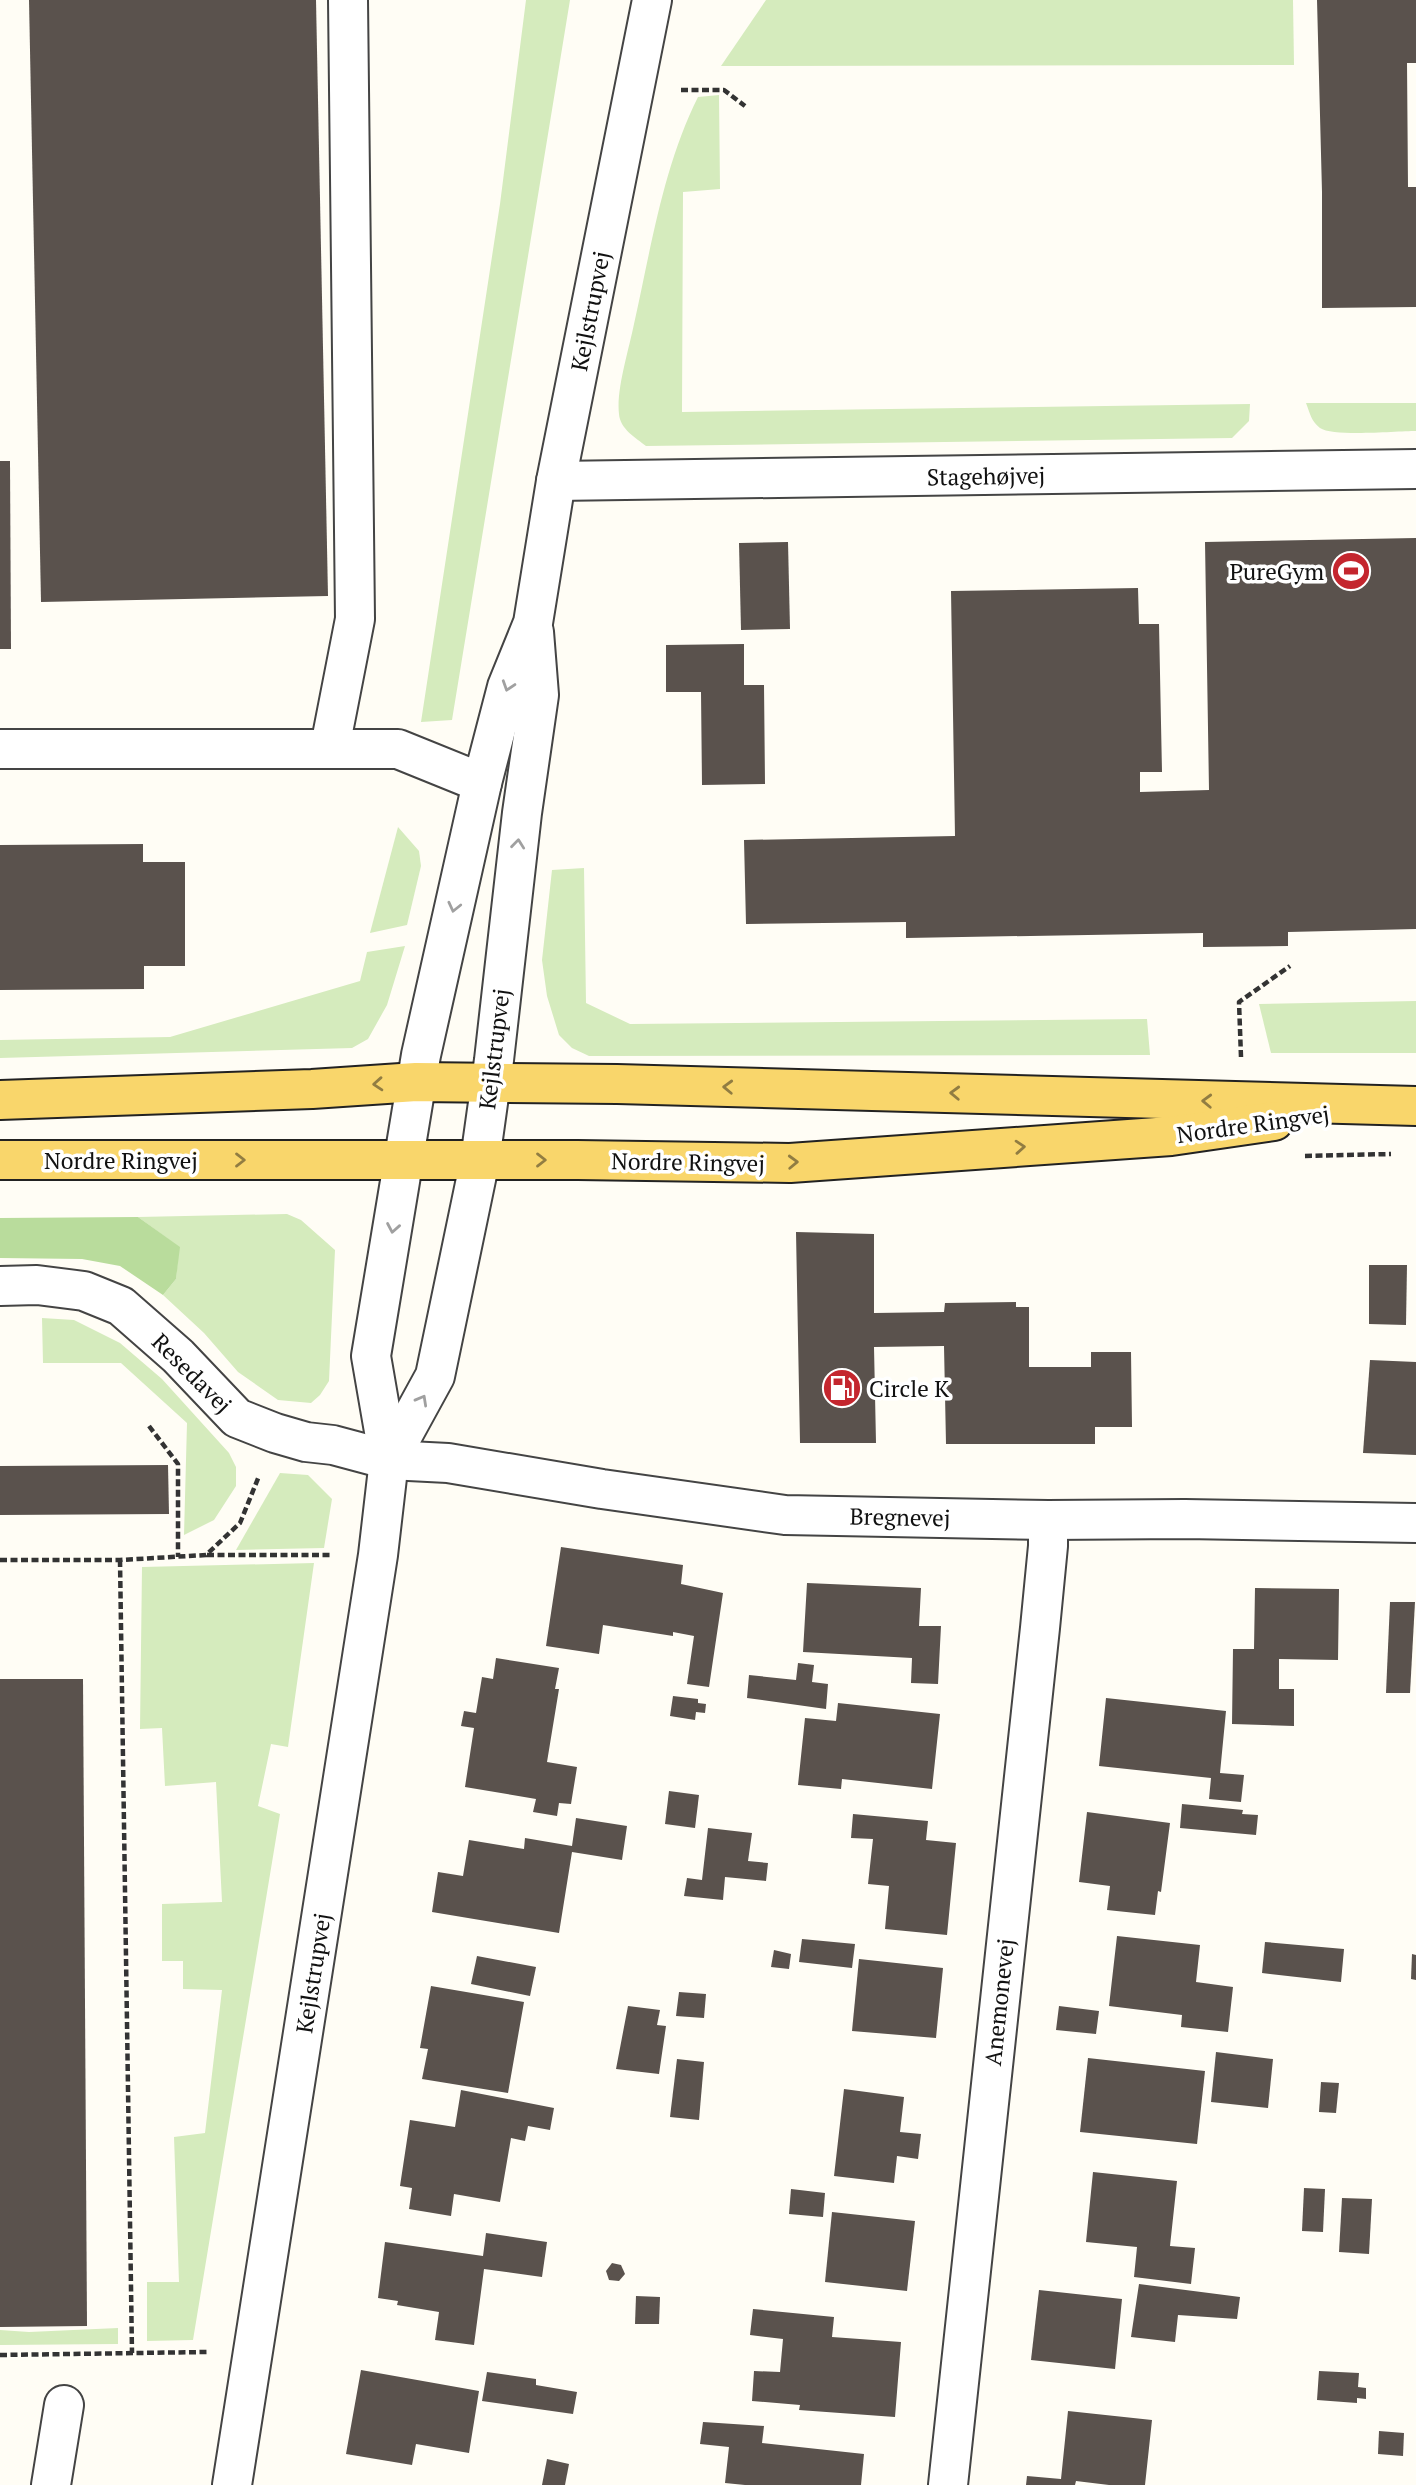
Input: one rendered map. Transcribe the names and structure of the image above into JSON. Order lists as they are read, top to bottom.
{
  "streets": {
    "main road": ["Nordre Ringvej"],
    "street": [
      "Kejlstrupvej",
      "Stagehøjvej",
      "Resedavej",
      "Bregnevej",
      "Anemonevej"
    ]
  },
  "crossings": [
    ["Kejlstrupvej", "Stagehøjvej"],
    ["Kejlstrupvej", "Nordre Ringvej"],
    ["Kejlstrupvej", "Resedavej"],
    ["Kejlstrupvej", "Bregnevej"],
    ["Resedavej", "Bregnevej"],
    ["Bregnevej", "Anemonevej"]
  ],
  "places": {
    "sports": ["PureGym"],
    "fuel station": ["Circle K"]
  }
}
